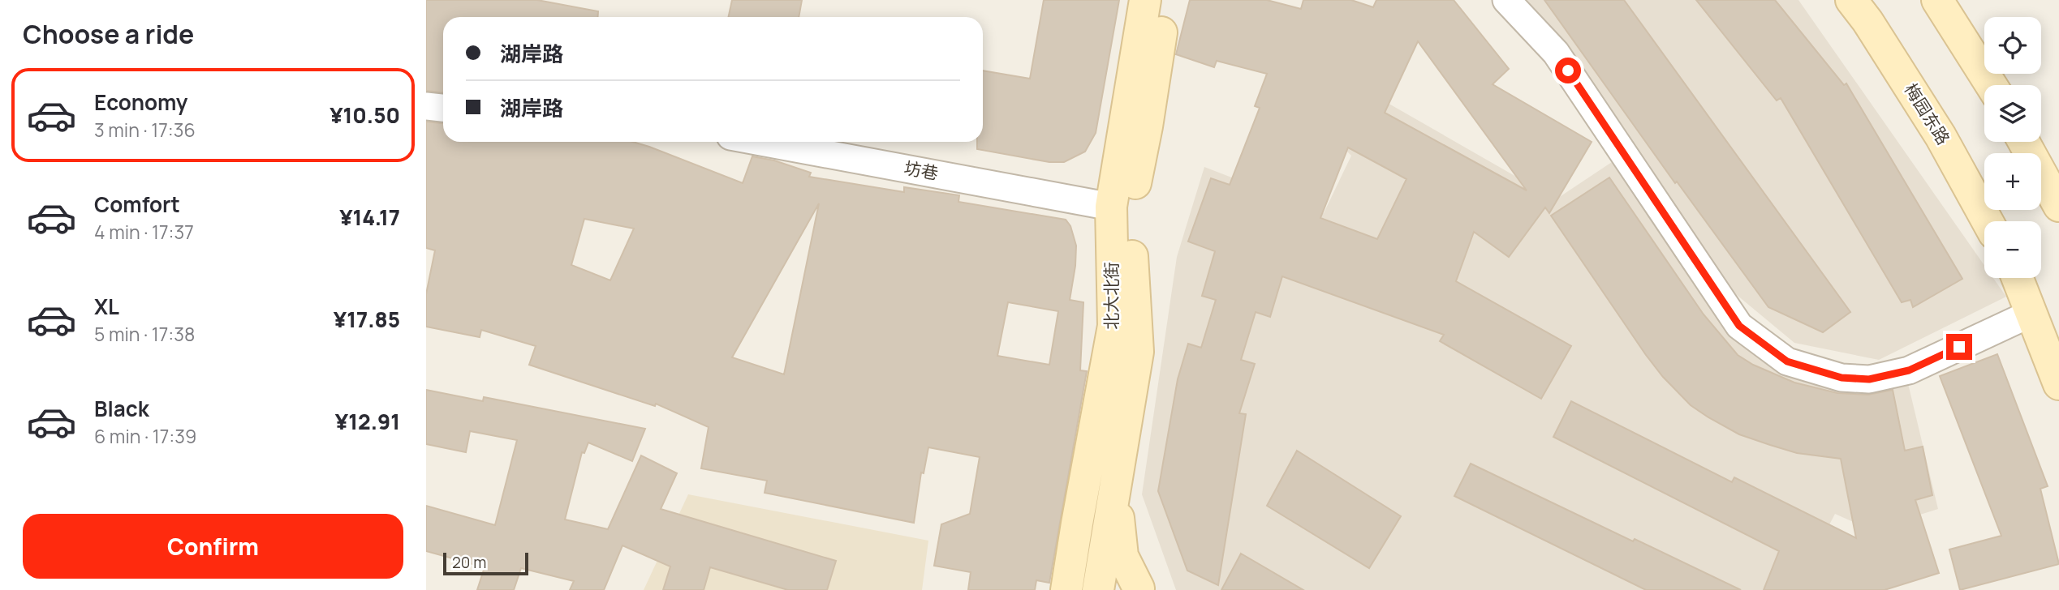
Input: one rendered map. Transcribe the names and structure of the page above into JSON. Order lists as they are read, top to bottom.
{
  "streets": {
    "main road": ["梅园东路", "北大北街"],
    "street": ["坊巷"]
  },
  "crossings": [
    ["坊巷", "北大北街"]
  ],
  "scale_bar": "20 m",
  "page": {
    "heading": "Choose a ride",
    "map_buttons": ["+", "−"],
    "banner": ["湖岸路", "湖岸路"],
    "list": [
      {
        "name": "Economy",
        "note": "3 min · 17:36",
        "value": "¥10.50"
      },
      {
        "name": "Comfort",
        "note": "4 min · 17:37",
        "value": "¥14.17"
      },
      {
        "name": "XL",
        "note": "5 min · 17:38",
        "value": "¥17.85"
      },
      {
        "name": "Black",
        "note": "6 min · 17:39",
        "value": "¥12.91"
      }
    ],
    "buttons": "Confirm",
    "scale": "20 m"
  }
}
